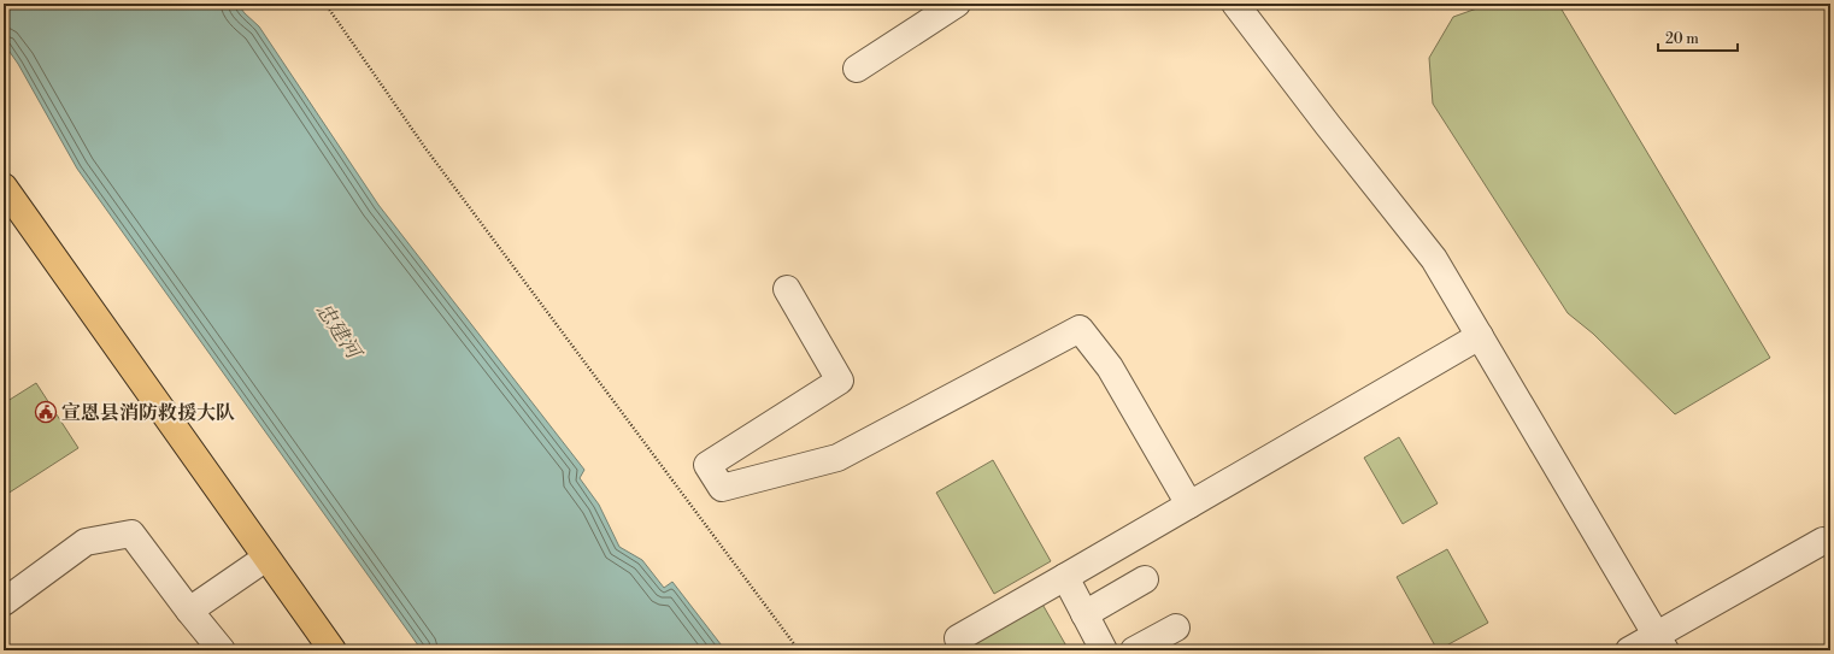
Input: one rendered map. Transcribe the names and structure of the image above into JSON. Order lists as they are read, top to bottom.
{
  "water": ["忠建河"],
  "places": {
    "public building": ["宣恩县消防救援大队"]
  },
  "scale_bar": "20 m"
}
